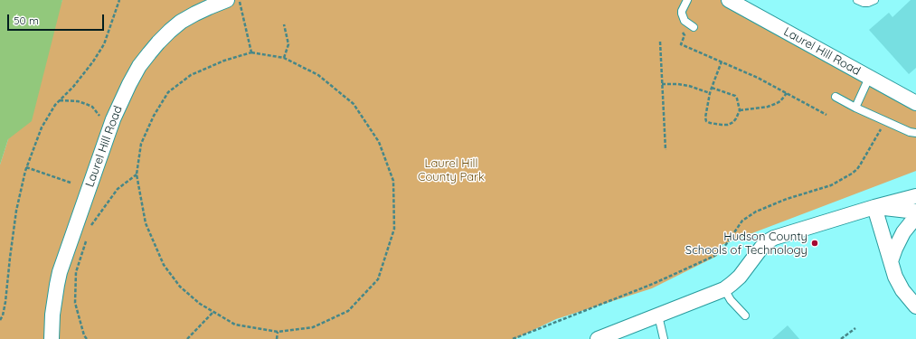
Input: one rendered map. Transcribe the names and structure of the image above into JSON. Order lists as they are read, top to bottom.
{
  "streets": {
    "street": ["Laurel Hill Road"]
  },
  "parks": ["Laurel Hill County Park"],
  "places": ["Hudson County Schools of Technology"],
  "scale_bar": "50 m"
}
